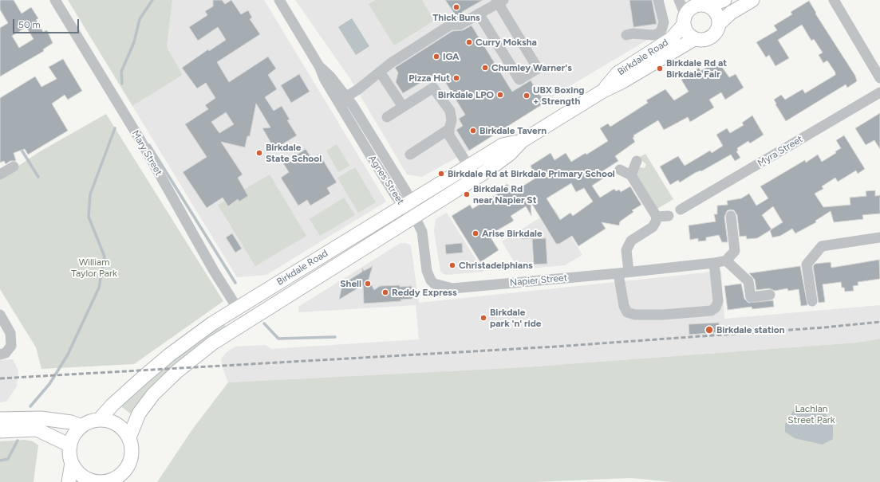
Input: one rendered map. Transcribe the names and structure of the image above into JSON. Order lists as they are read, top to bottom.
{
  "streets": {
    "main road": ["Birkdale Road"],
    "street": [
      "Myra Street",
      "Mary Street",
      "Agnes Street",
      "Napier Street"
    ]
  },
  "crossings": [
    ["Birkdale Road", "Mary Street"],
    ["Birkdale Road", "Agnes Street"],
    ["Birkdale Road", "Napier Street"],
    ["Agnes Street", "Napier Street"]
  ],
  "parks": ["William Taylor Park", "Lachlan Street Park"],
  "places": [
    "Thick Buns",
    "Curry Moksha",
    "IGA",
    "Chumley Warner's",
    "Birkdale Rd at Birkdale Fair",
    "Pizza Hut",
    "Birkdale LPO",
    "UBX Boxing + Strength",
    "Birkdale Tavern",
    "Birkdale State School",
    "Birkdale Rd at Birkdale Primary School",
    "Birkdale Rd near Napier St",
    "Arise Birkdale",
    "Christadelphians",
    "Shell",
    "Reddy Express",
    "Birkdale park 'n' ride",
    "Birkdale station"
  ],
  "scale_bar": "50 m"
}
